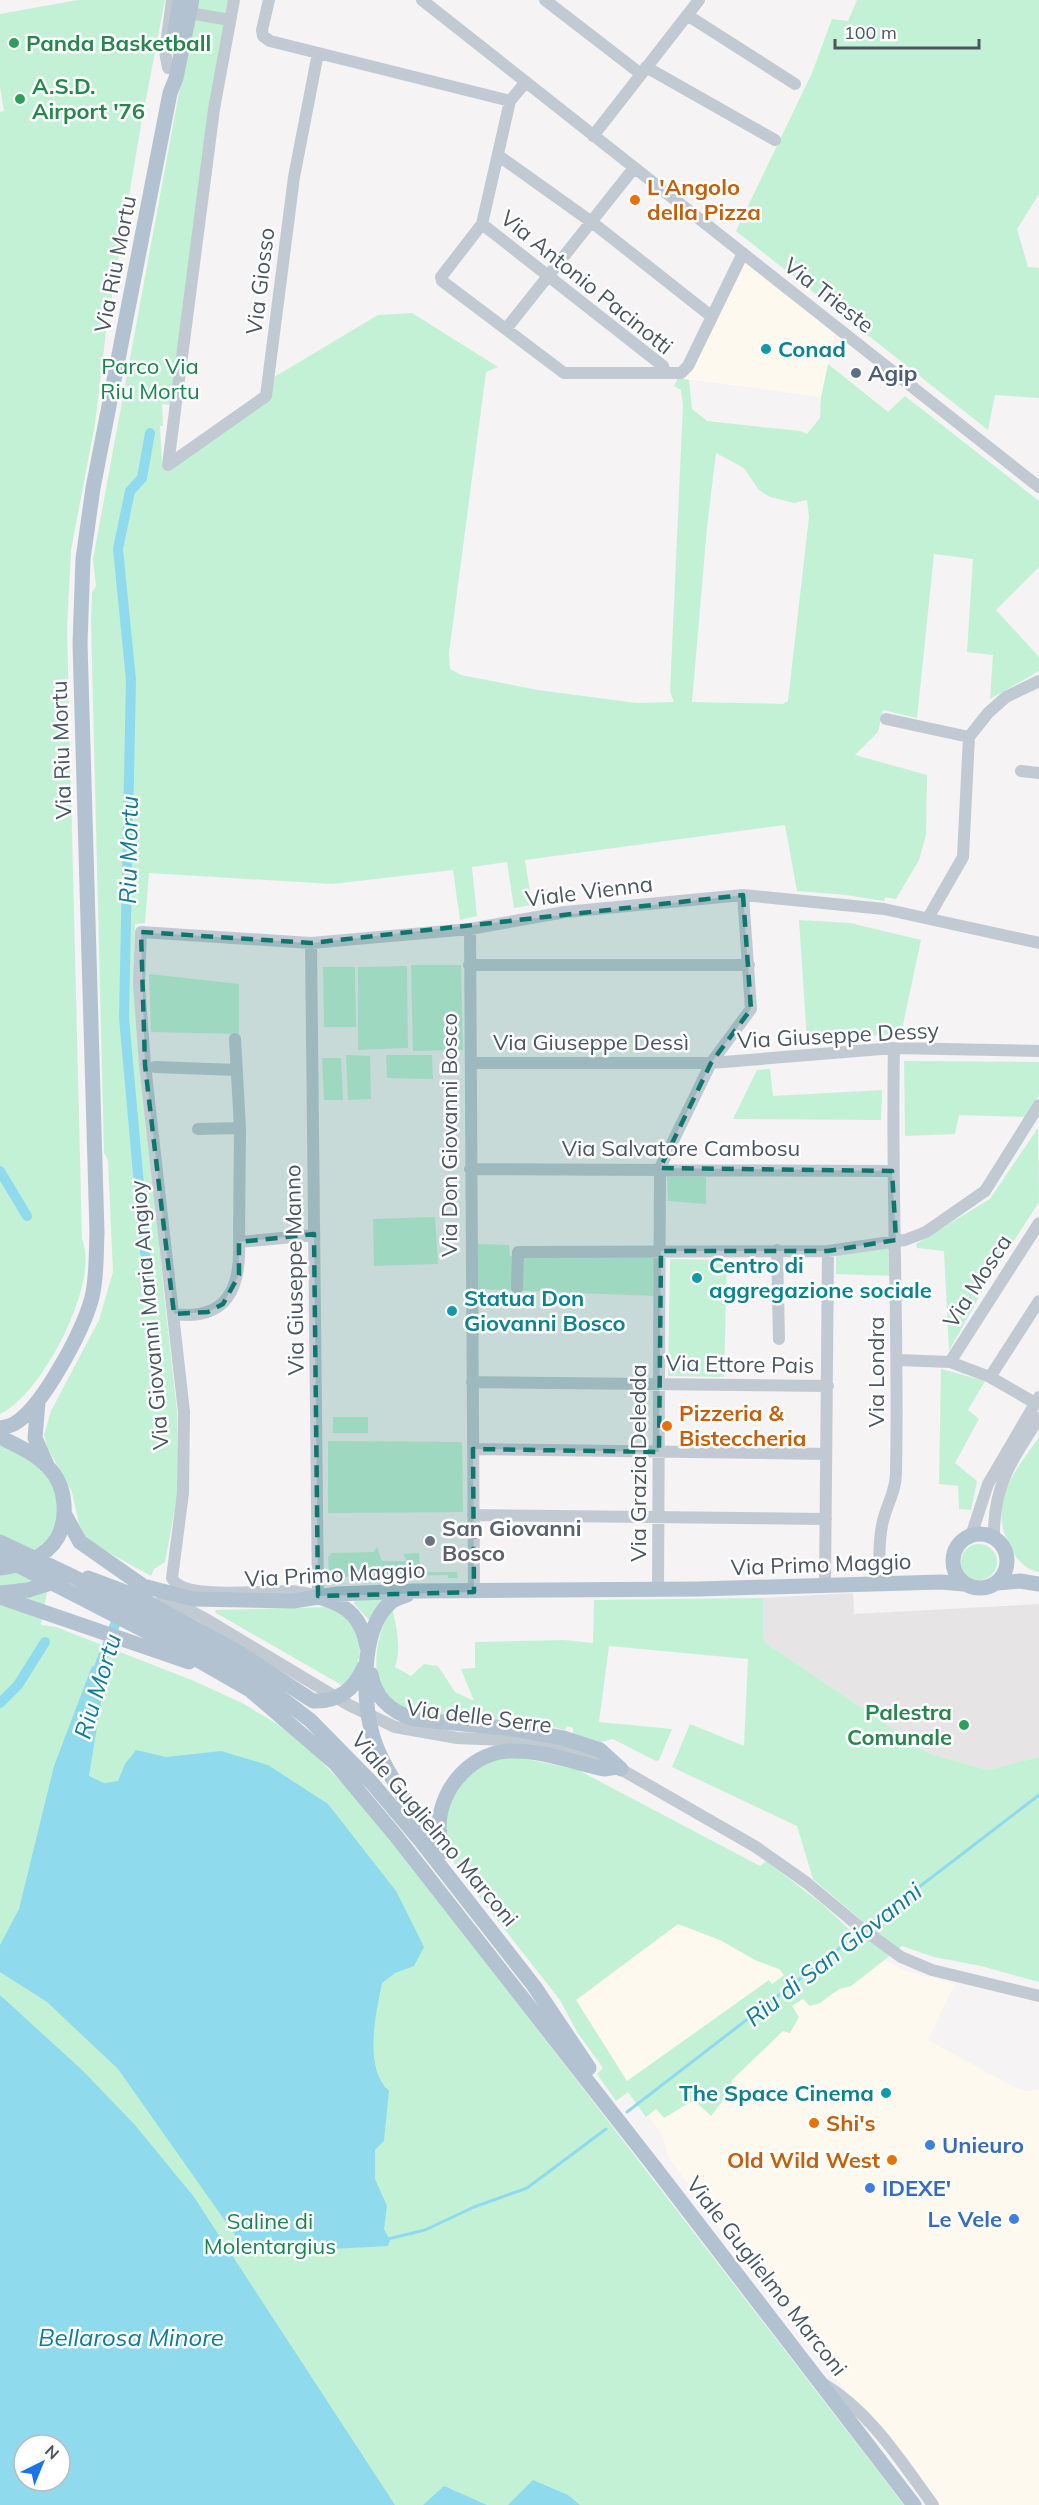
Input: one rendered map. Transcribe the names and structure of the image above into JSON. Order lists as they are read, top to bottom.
{
  "streets": {
    "main road": ["Via Riu Mortu", "Via Primo Maggio", "Viale Guglielmo Marconi"],
    "street": [
      "Via Giosso",
      "Via Antonio Pacinotti",
      "Via Trieste",
      "Viale Vienna",
      "Via Giuseppe Dessy",
      "Via Giuseppe Dessì",
      "Via Don Giovanni Bosco",
      "Via Salvatore Cambosu",
      "Via Giuseppe Manno",
      "Via Mosca",
      "Via Giovanni Maria Angioy",
      "Via Ettore Pais",
      "Via Londra",
      "Via Grazia Deledda",
      "Via delle Serre"
    ]
  },
  "crossings": [
    ["Via Riu Mortu", "Via Primo Maggio"],
    ["Viale Vienna", "Via Don Giovanni Bosco"],
    ["Viale Vienna", "Via Giuseppe Manno"],
    ["Viale Vienna", "Via Giovanni Maria Angioy"],
    ["Viale Vienna", "Via Grazia Deledda"],
    ["Via Giuseppe Dessy", "Via Giuseppe Dessì"],
    ["Via Giuseppe Dessy", "Via Londra"],
    ["Via Giuseppe Dessy", "Via Grazia Deledda"],
    ["Via Giuseppe Dessì", "Via Don Giovanni Bosco"],
    ["Via Giuseppe Dessì", "Via Grazia Deledda"],
    ["Via Don Giovanni Bosco", "Via Salvatore Cambosu"],
    ["Via Don Giovanni Bosco", "Via Ettore Pais"],
    ["Via Don Giovanni Bosco", "Via Primo Maggio"],
    ["Via Salvatore Cambosu", "Via Londra"],
    ["Via Salvatore Cambosu", "Via Grazia Deledda"],
    ["Via Giuseppe Manno", "Via Giovanni Maria Angioy"],
    ["Via Giuseppe Manno", "Via Primo Maggio"],
    ["Via Giovanni Maria Angioy", "Via Primo Maggio"],
    ["Via Ettore Pais", "Via Grazia Deledda"],
    ["Via Londra", "Via Primo Maggio"],
    ["Via Grazia Deledda", "Via Primo Maggio"],
    ["Via Primo Maggio", "Via delle Serre"]
  ],
  "water": ["Riu Mortu", "Riu di San Giovanni", "Bellarosa Minore"],
  "parks": ["Parco Via Riu Mortu", "Saline di Molentargius"],
  "places": [
    "Panda Basketball",
    "A.S.D. Airport '76",
    "L'Angolo della Pizza",
    "Conad",
    "Agip",
    "Centro di aggregazione sociale",
    "Statua Don Giovanni Bosco",
    "Pizzeria & Bisteccheria",
    "San Giovanni Bosco",
    "Palestra Comunale",
    "The Space Cinema",
    "Shi's",
    "Unieuro",
    "Old Wild West",
    "IDEXE'",
    "Le Vele"
  ],
  "scale_bar": "100 m",
  "north": "top right"
}
